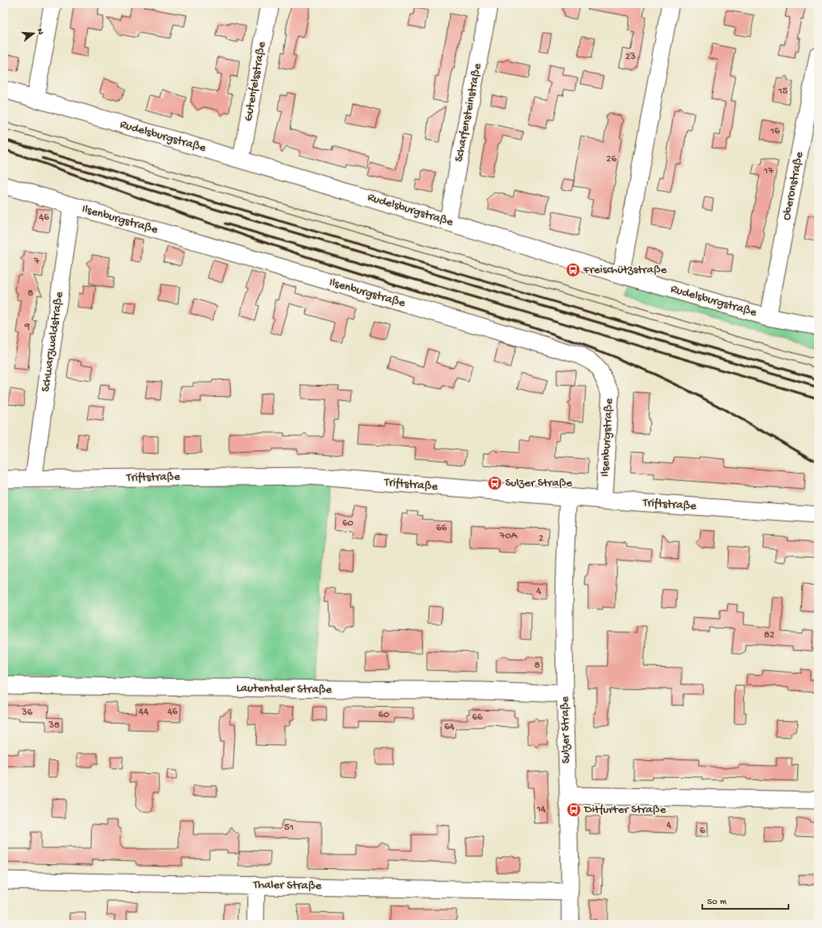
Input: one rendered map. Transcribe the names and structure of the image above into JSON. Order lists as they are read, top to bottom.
{
  "streets": {
    "street": [
      "Gutenfelsstraße",
      "Scharfensteinstraße",
      "Rudelsburgstraße",
      "Oberonstraße",
      "Ilsenburgstraße",
      "Schwarzwaldstraße",
      "Triftstraße",
      "Lautentaler Straße",
      "Sulzer Straße",
      "Thaler Straße"
    ]
  },
  "crossings": [
    ["Gutenfelsstraße", "Rudelsburgstraße"],
    ["Scharfensteinstraße", "Rudelsburgstraße"],
    ["Rudelsburgstraße", "Oberonstraße"],
    ["Ilsenburgstraße", "Schwarzwaldstraße"],
    ["Ilsenburgstraße", "Triftstraße"],
    ["Schwarzwaldstraße", "Triftstraße"],
    ["Triftstraße", "Sulzer Straße"],
    ["Lautentaler Straße", "Sulzer Straße"],
    ["Sulzer Straße", "Thaler Straße"]
  ],
  "places": {
    "bus stop": ["Freischützstraße", "Sulzer Straße", "Ditfurter Straße"]
  },
  "house_numbers": [
    "23",
    "15",
    "16",
    "26",
    "17",
    "46",
    "7",
    "8",
    "9",
    "60",
    "66",
    "70A",
    "2",
    "4",
    "82",
    "8",
    "44",
    "46",
    "36",
    "60",
    "66",
    "38",
    "64",
    "14",
    "4",
    "51",
    "6"
  ],
  "scale_bar": "50 m",
  "north": "right"
}
